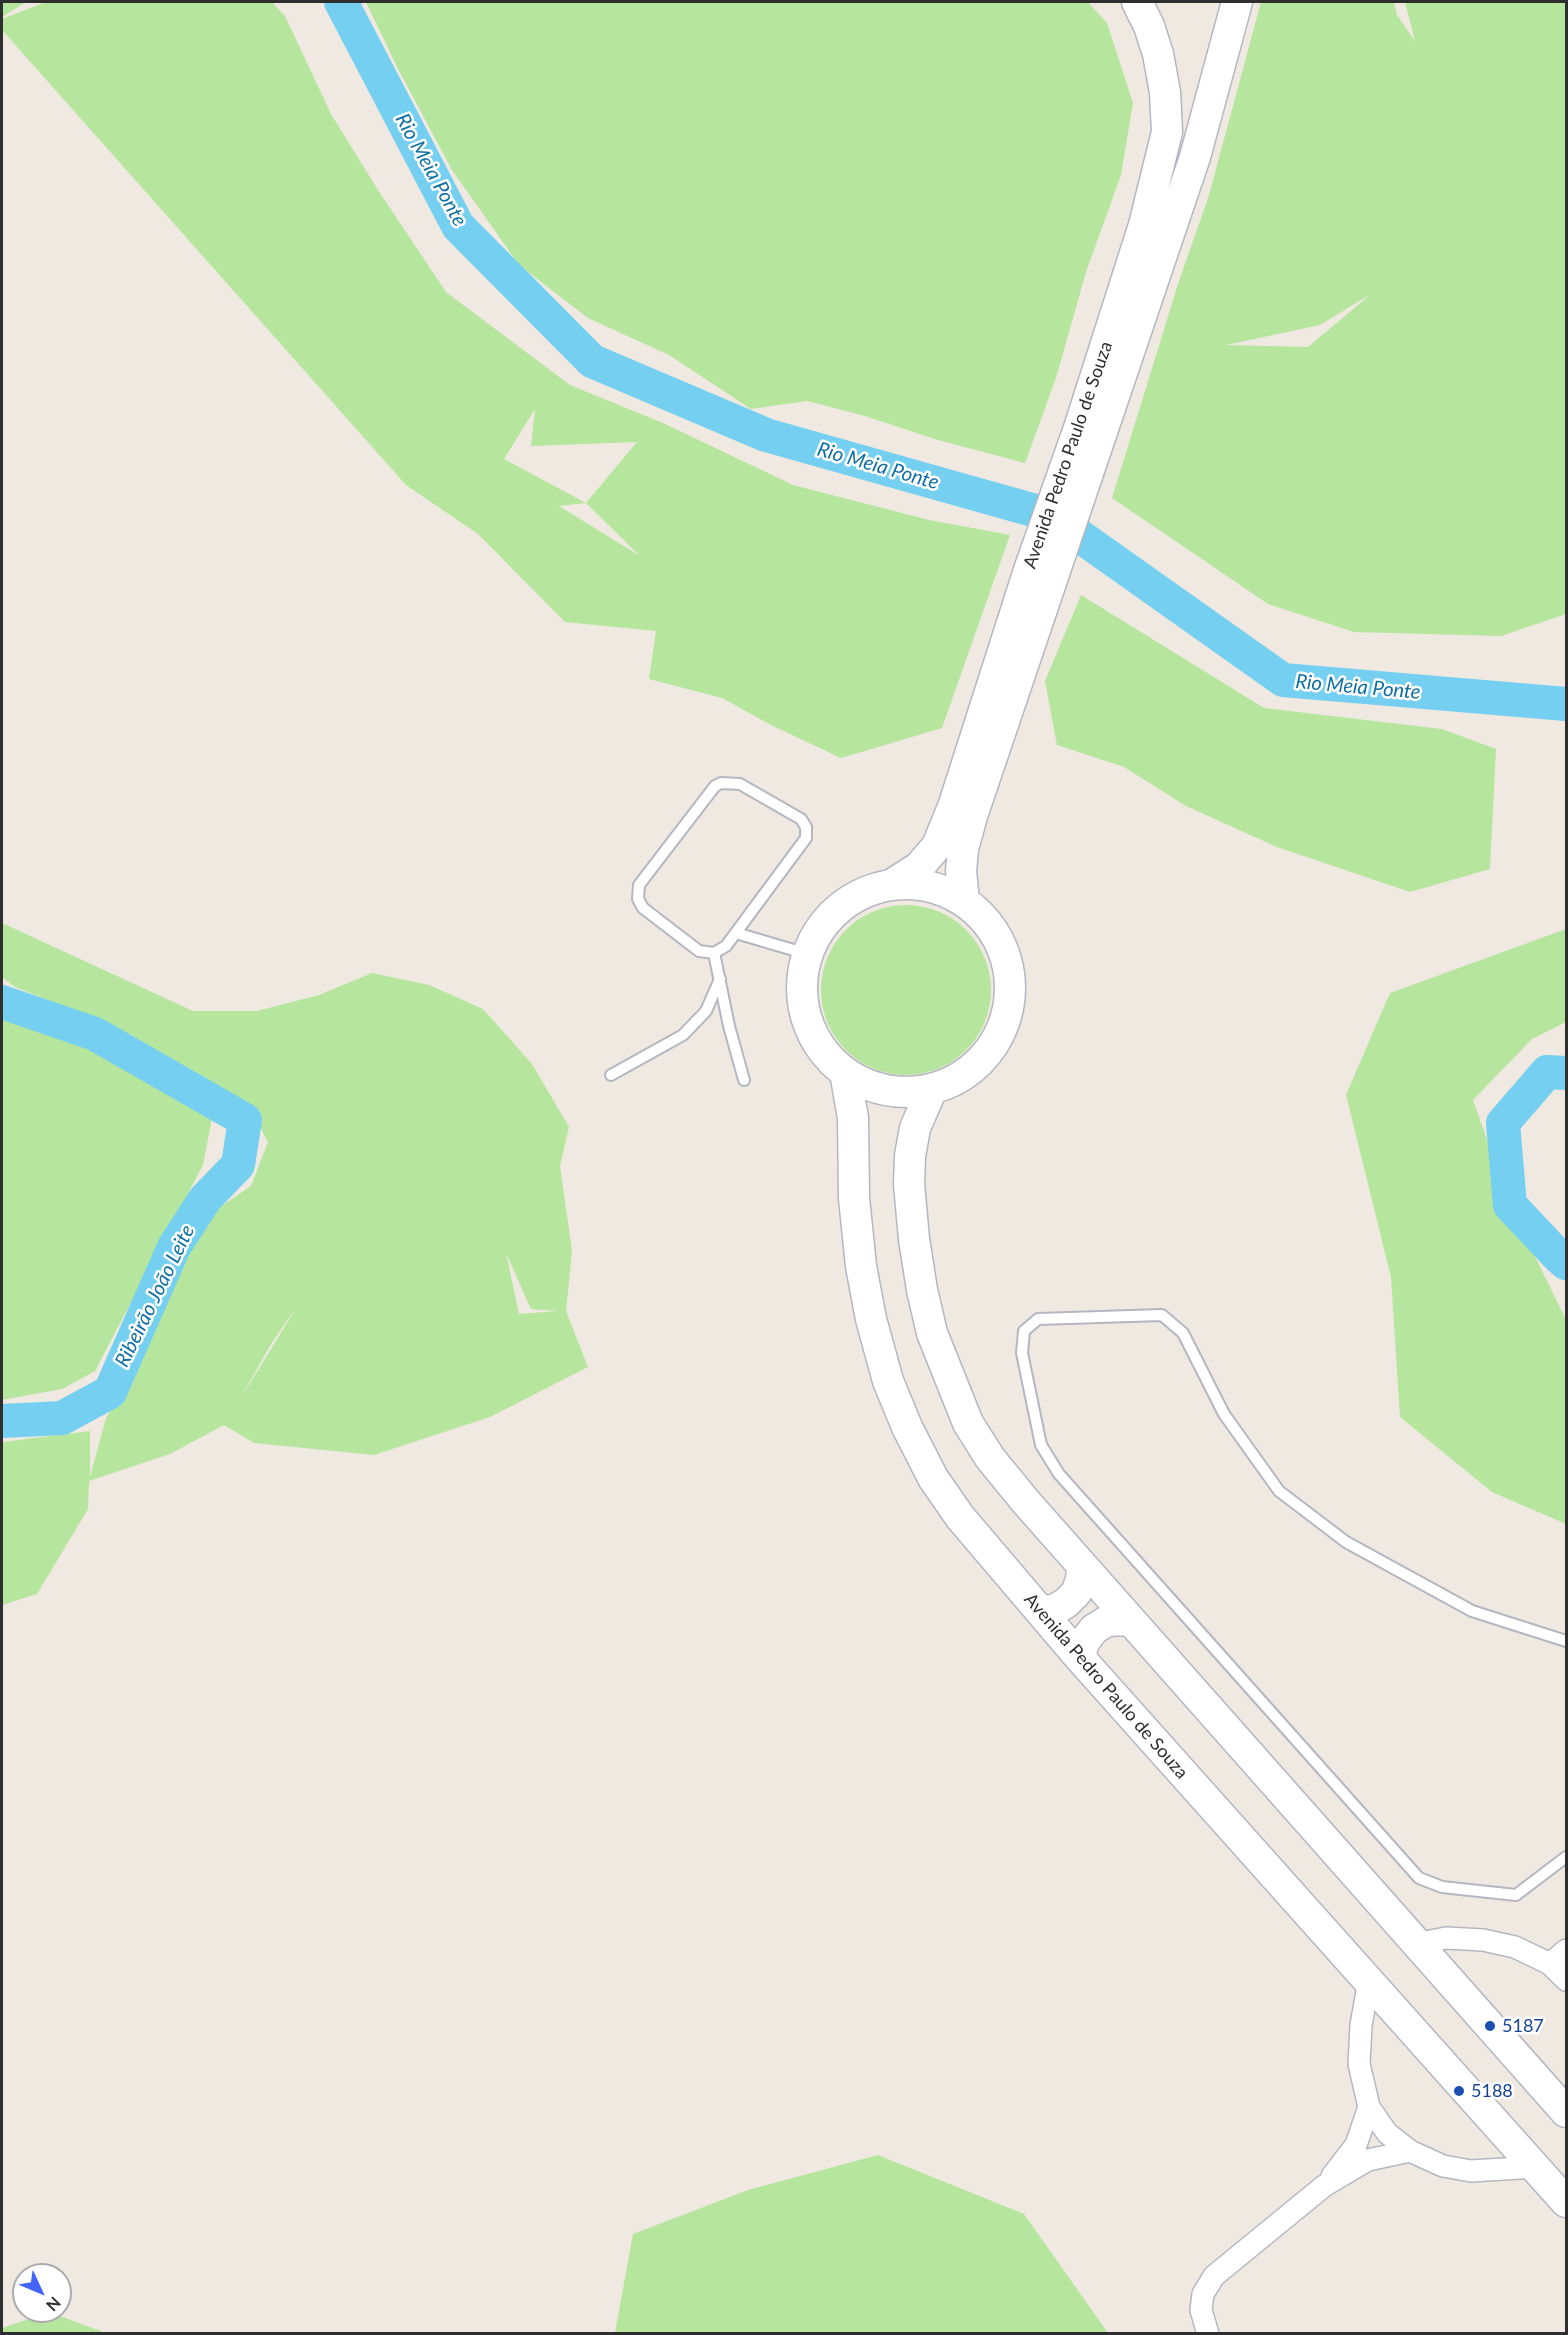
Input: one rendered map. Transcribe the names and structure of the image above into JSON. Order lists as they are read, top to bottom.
{
  "streets": {
    "main road": ["Avenida Pedro Paulo de Souza"]
  },
  "water": ["Rio Meia Ponte", "Ribeirão João Leite"],
  "places": ["5187", "5188"],
  "north": "bottom right"
}
